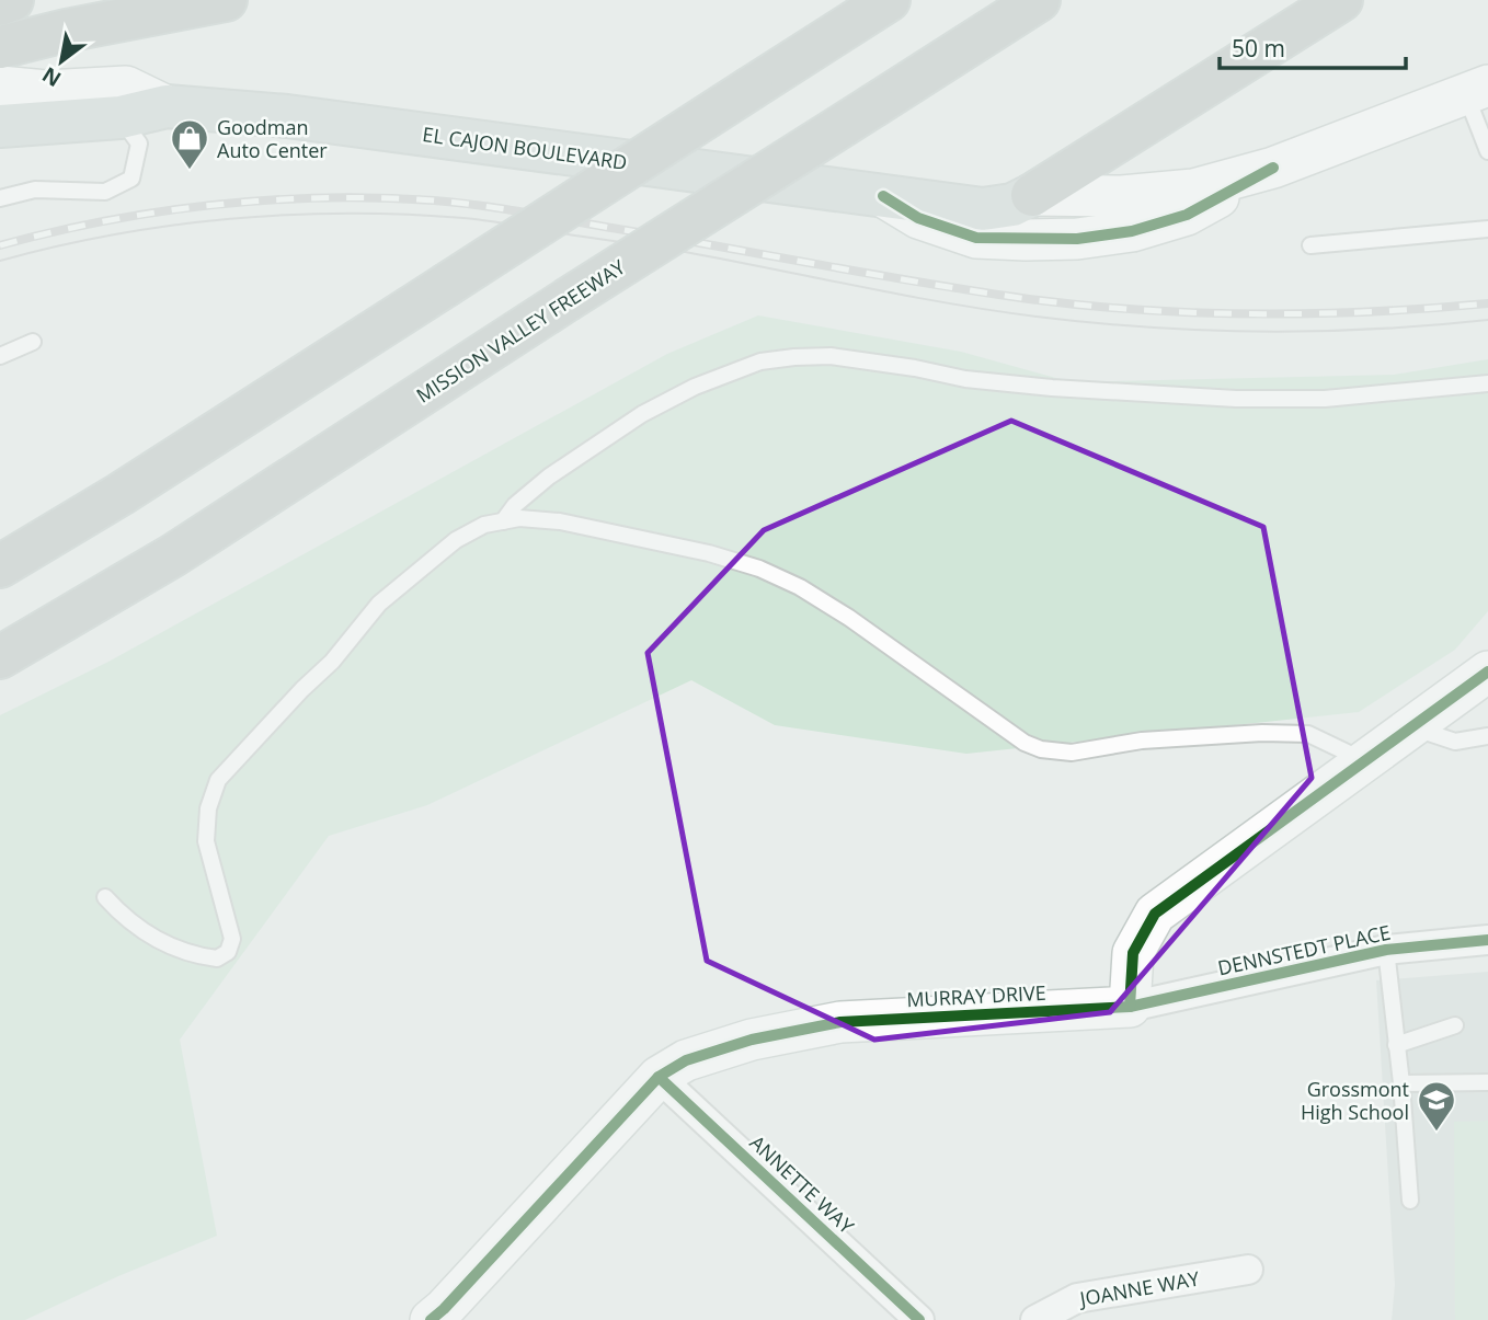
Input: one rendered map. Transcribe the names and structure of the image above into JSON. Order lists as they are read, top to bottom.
{
  "streets": {
    "highway": ["MISSION VALLEY FREEWAY"],
    "main road": ["EL CAJON BOULEVARD"],
    "street": [
      "DENNSTEDT PLACE",
      "MURRAY DRIVE",
      "ANNETTE WAY",
      "JOANNE WAY"
    ]
  },
  "crossings": [
    ["DENNSTEDT PLACE", "MURRAY DRIVE"],
    ["MURRAY DRIVE", "ANNETTE WAY"]
  ],
  "places": {
    "shop": ["Goodman Auto Center"],
    "school or university": ["Grossmont High School"]
  },
  "scale_bar": "50 m",
  "north": "bottom left"
}
